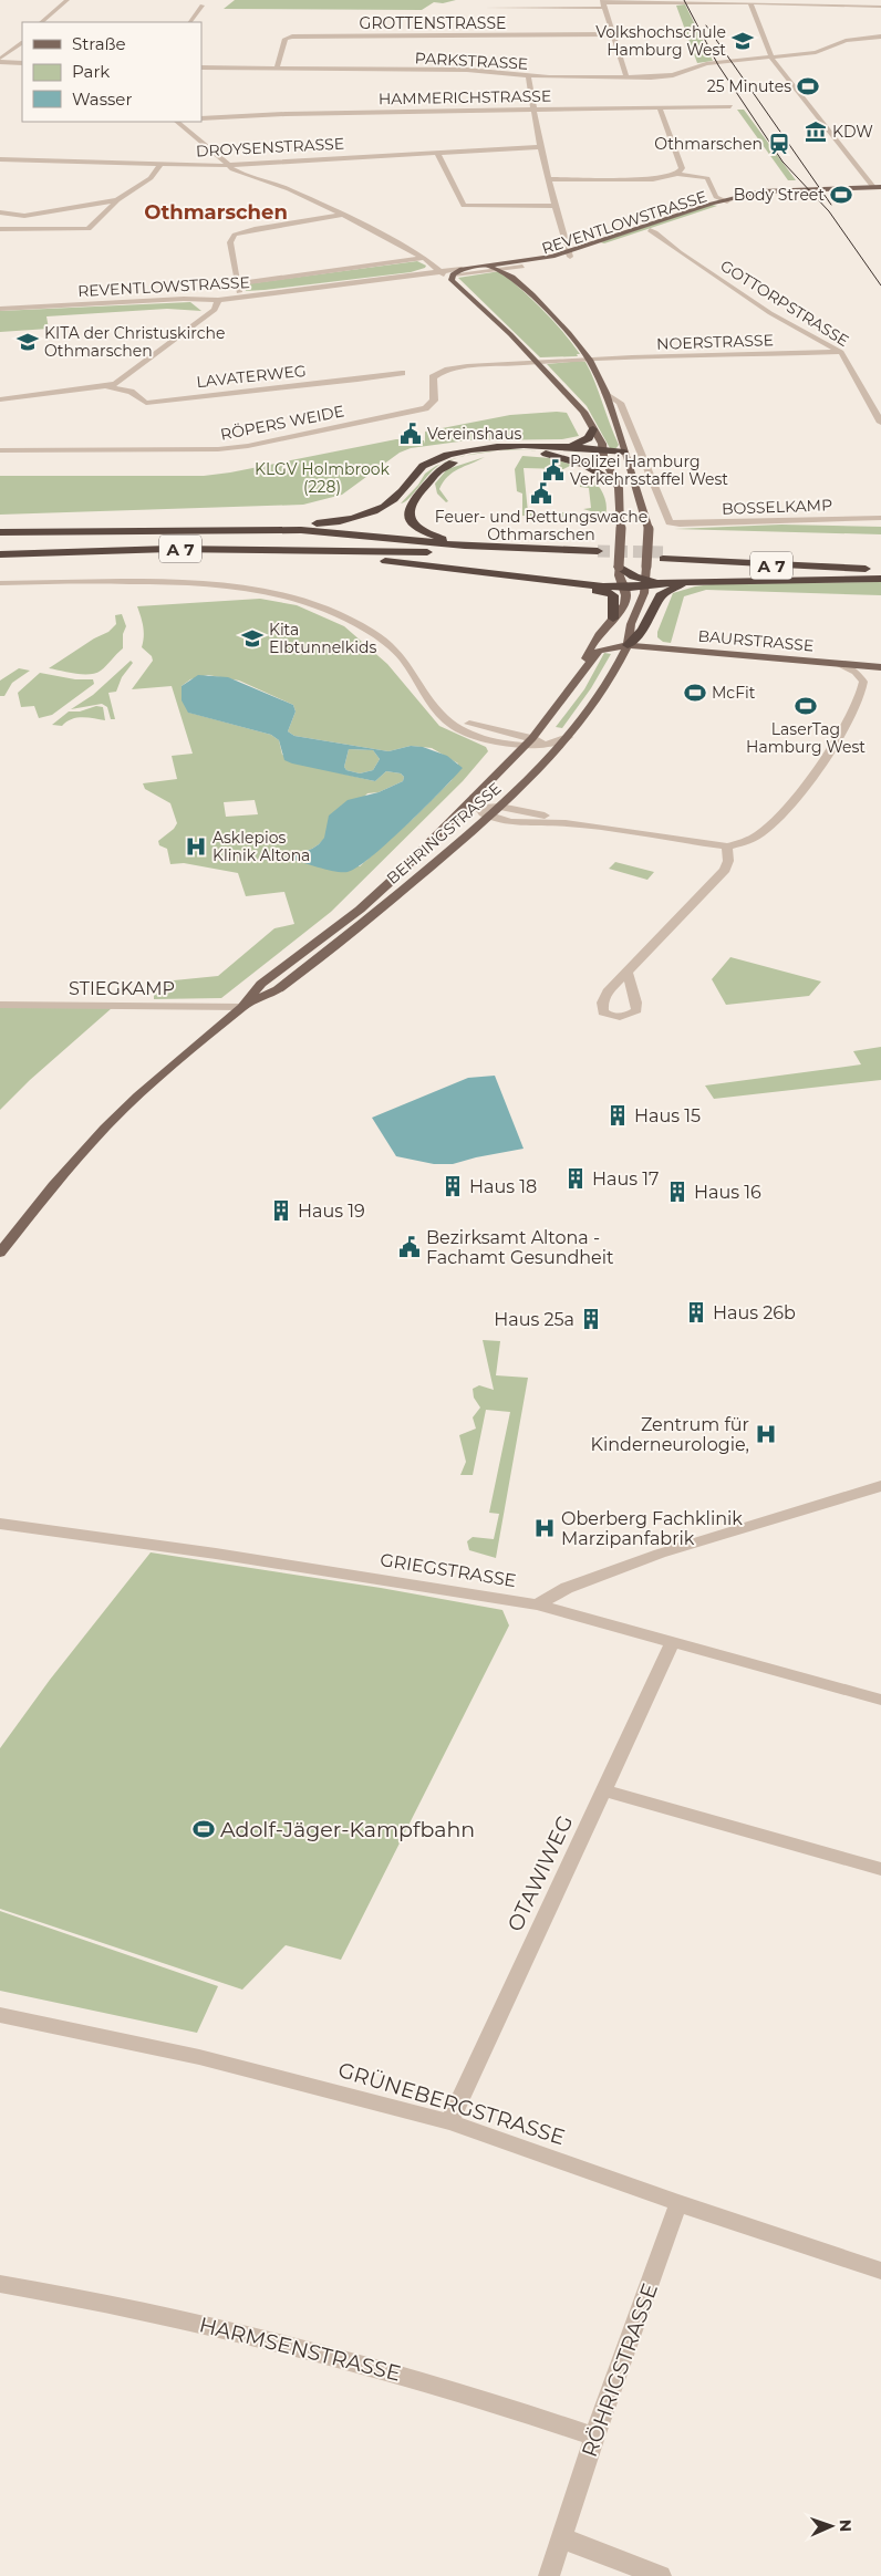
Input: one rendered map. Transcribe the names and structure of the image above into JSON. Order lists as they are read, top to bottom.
{
  "streets": {
    "highway": ["A 7"],
    "main road": ["REVENTLOWSTRASSE", "BAURSTRASSE", "BEHRINGSTRASSE"],
    "street": [
      "GROTTENSTRASSE",
      "PARKSTRASSE",
      "HAMMERICHSTRASSE",
      "DROYSENSTRASSE",
      "GOTTORPSTRASSE",
      "NOERSTRASSE",
      "LAVATERWEG",
      "RÖPERS WEIDE",
      "BOSSELKAMP",
      "STIEGKAMP",
      "GRIEGSTRASSE",
      "OTAWIWEG",
      "GRÜNEBERGSTRASSE",
      "HARMSENSTRASSE",
      "RÖHRIGSTRASSE"
    ]
  },
  "crossings": [
    ["GROTTENSTRASSE", "PARKSTRASSE"],
    ["REVENTLOWSTRASSE", "GOTTORPSTRASSE"],
    ["REVENTLOWSTRASSE", "BEHRINGSTRASSE"],
    ["GOTTORPSTRASSE", "NOERSTRASSE"],
    ["NOERSTRASSE", "RÖPERS WEIDE"],
    ["NOERSTRASSE", "BEHRINGSTRASSE"],
    ["RÖPERS WEIDE", "BEHRINGSTRASSE"],
    ["BAURSTRASSE", "BEHRINGSTRASSE"],
    ["BEHRINGSTRASSE", "STIEGKAMP"],
    ["GRIEGSTRASSE", "OTAWIWEG"],
    ["OTAWIWEG", "GRÜNEBERGSTRASSE"],
    ["GRÜNEBERGSTRASSE", "RÖHRIGSTRASSE"],
    ["HARMSENSTRASSE", "RÖHRIGSTRASSE"]
  ],
  "districts": ["Othmarschen"],
  "parks": ["KLGV Holmbrook (228)"],
  "places": {
    "school or university": ["Volkshochschule Hamburg West", "KITA der Christuskirche Othmarschen", "Kita Elbtunnelkids"],
    "sports": [
      "25 Minutes",
      "Body Street",
      "McFit",
      "LaserTag Hamburg West",
      "Adolf-Jäger-Kampfbahn"
    ],
    "museum": ["KDW"],
    "station": ["Othmarschen"],
    "public building": [
      "Vereinshaus",
      "Polizei Hamburg Verkehrsstaffel West",
      "Feuer- und Rettungswache Othmarschen",
      "Bezirksamt Altona - Fachamt Gesundheit"
    ],
    "hospital": ["Asklepios Klinik Altona", "Zentrum für Kinderneurologie,", "Oberberg Fachklinik Marzipanfabrik"],
    "building": [
      "Haus 15",
      "Haus 17",
      "Haus 18",
      "Haus 16",
      "Haus 19",
      "Haus 26b",
      "Haus 25a"
    ]
  },
  "legend": ["Straße", "Park", "Wasser"],
  "north": "right"
}
